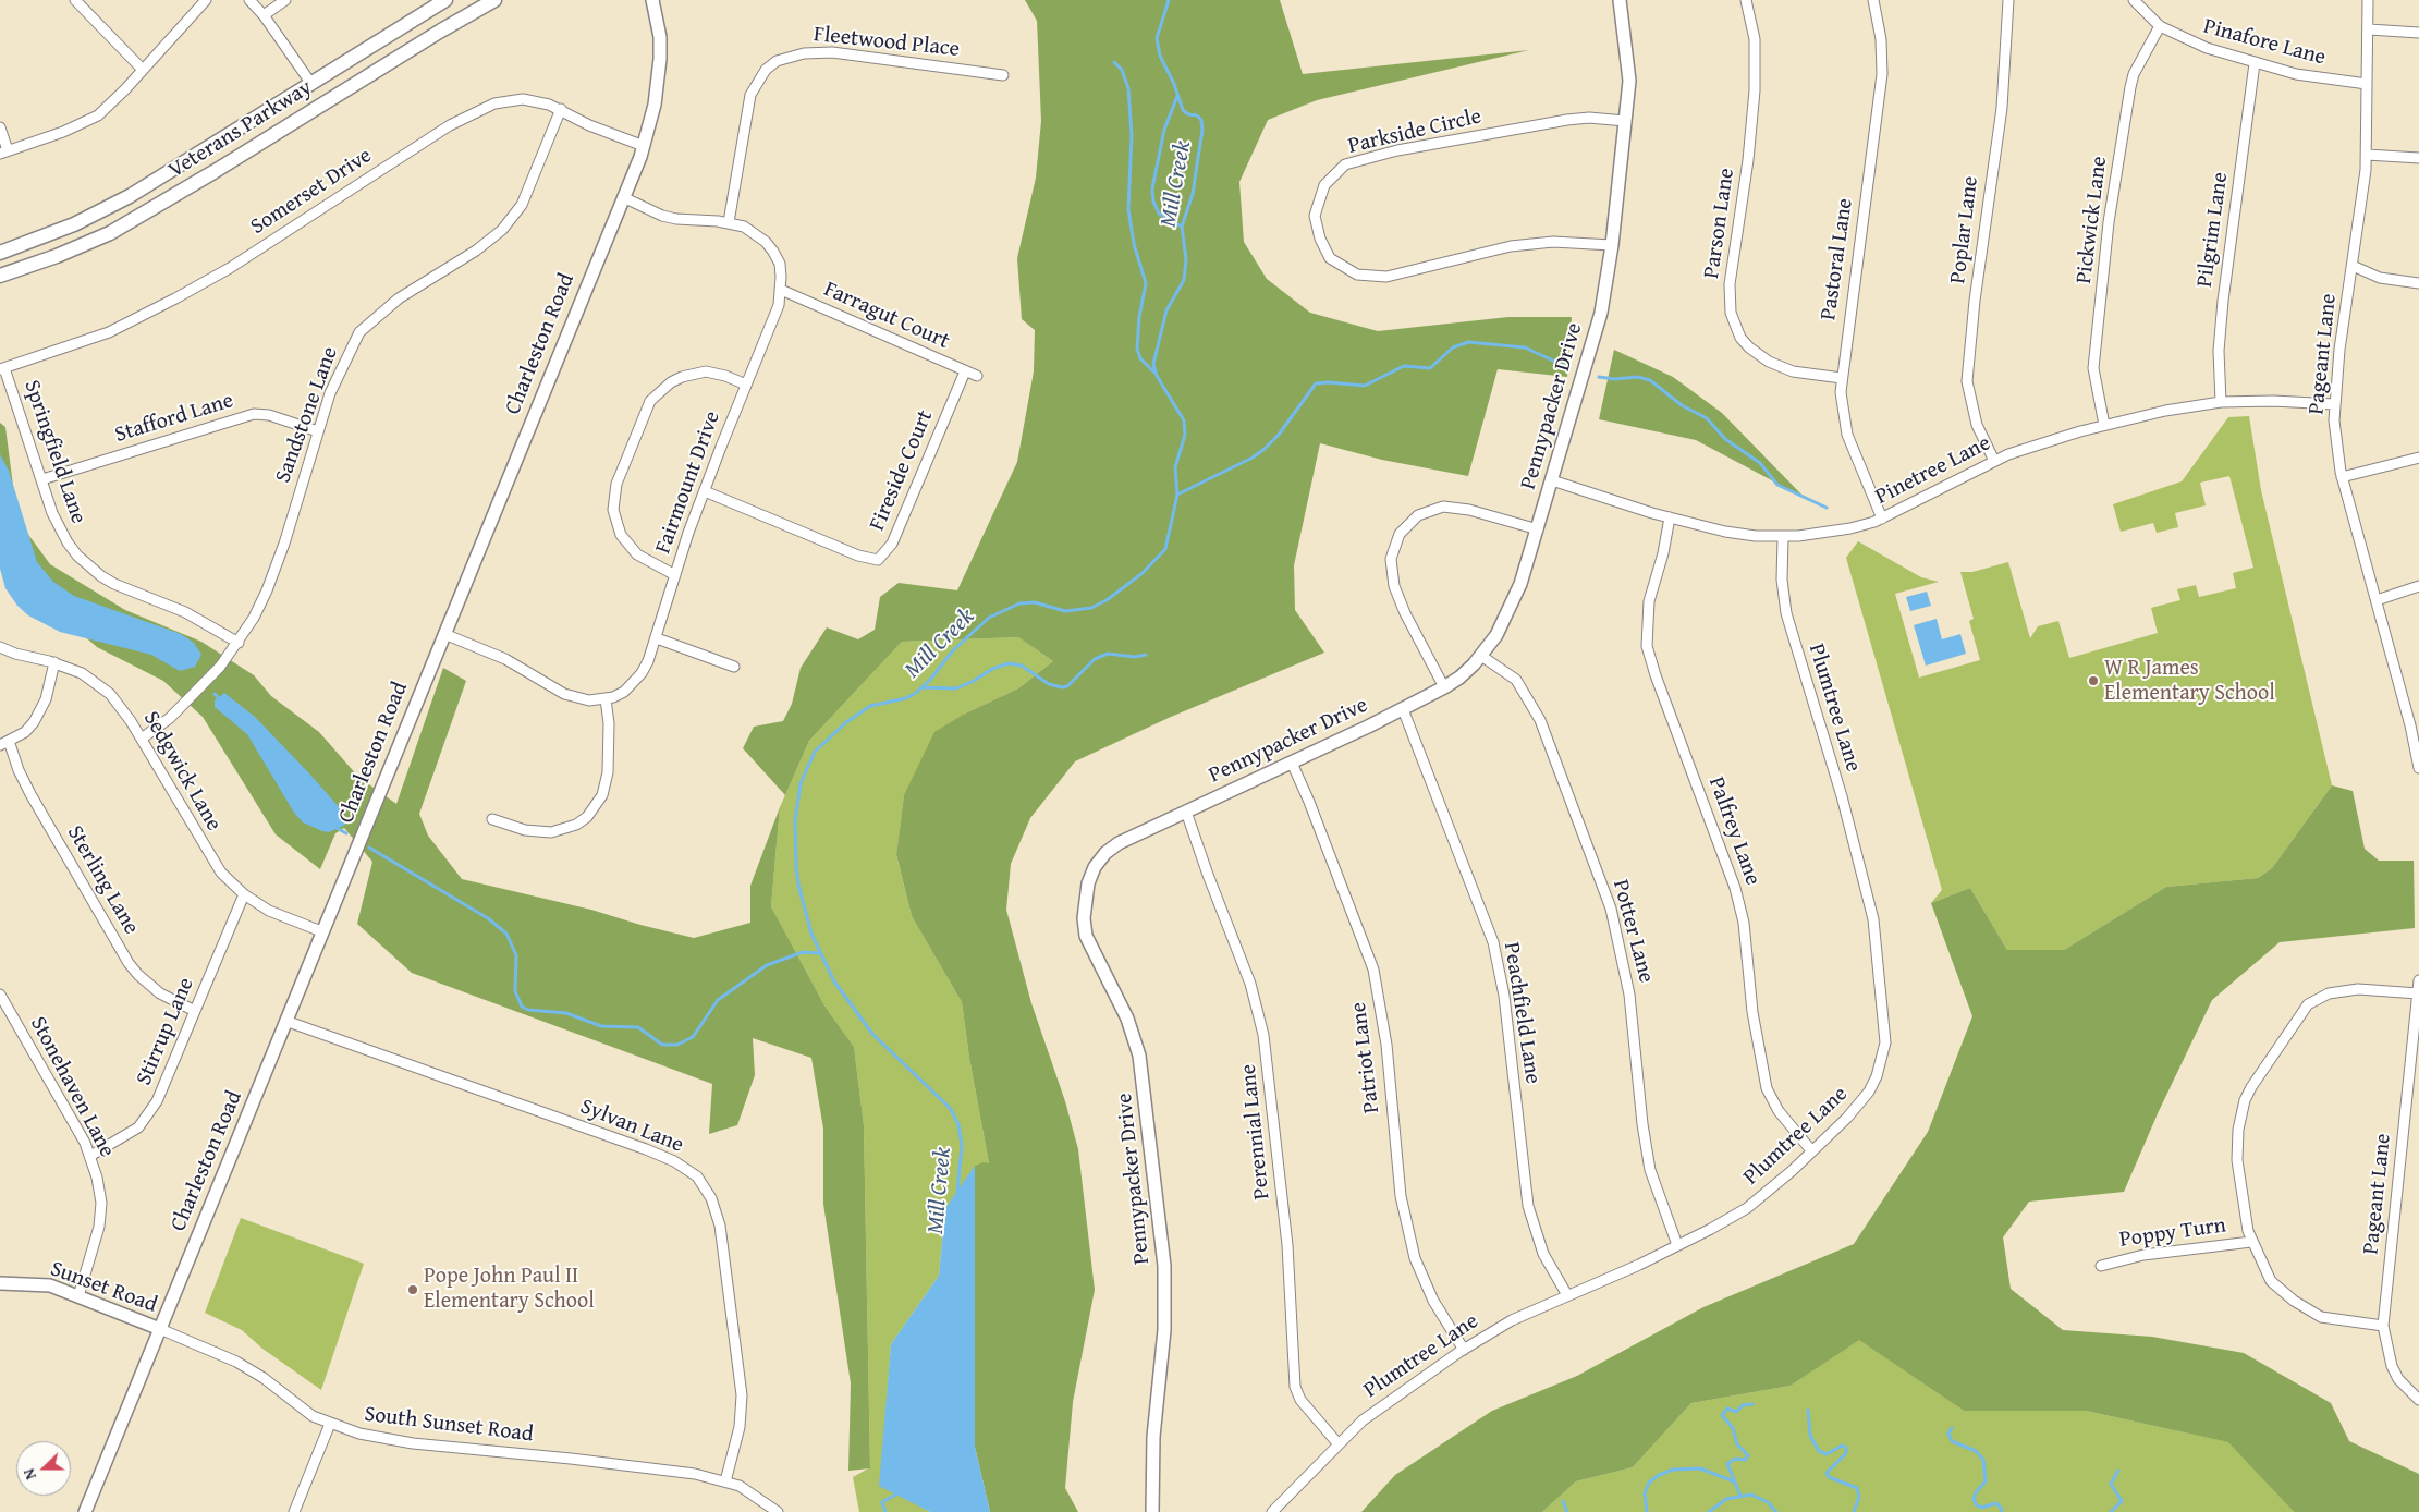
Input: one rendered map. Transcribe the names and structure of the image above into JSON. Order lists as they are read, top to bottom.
{
  "streets": {
    "main road": ["Veterans Parkway"],
    "street": [
      "Fleetwood Place",
      "Pinafore Lane",
      "Parkside Circle",
      "Somerset Drive",
      "Pickwick Lane",
      "Parson Lane",
      "Poplar Lane",
      "Pilgrim Lane",
      "Pastoral Lane",
      "Farragut Court",
      "Charleston Road",
      "Pageant Lane",
      "Pennypacker Drive",
      "Sandstone Lane",
      "Stafford Lane",
      "Springfield Lane",
      "Fireside Court",
      "Pinetree Lane",
      "Fairmount Drive",
      "Plumtree Lane",
      "Sedgwick Lane",
      "Palfrey Lane",
      "Sterling Lane",
      "Potter Lane",
      "Peachfield Lane",
      "Stirrup Lane",
      "Patriot Lane",
      "Stonehaven Lane",
      "Sylvan Lane",
      "Perennial Lane",
      "Poppy Turn",
      "Sunset Road",
      "South Sunset Road"
    ]
  },
  "crossings": [
    ["Fleetwood Place", "Fairmount Drive"],
    ["Pinafore Lane", "Pickwick Lane"],
    ["Pinafore Lane", "Pilgrim Lane"],
    ["Pinafore Lane", "Pageant Lane"],
    ["Parkside Circle", "Pennypacker Drive"],
    ["Somerset Drive", "Charleston Road"],
    ["Somerset Drive", "Sandstone Lane"],
    ["Somerset Drive", "Springfield Lane"],
    ["Pickwick Lane", "Pinetree Lane"],
    ["Parson Lane", "Pastoral Lane"],
    ["Poplar Lane", "Pinetree Lane"],
    ["Pilgrim Lane", "Pinetree Lane"],
    ["Pastoral Lane", "Pinetree Lane"],
    ["Farragut Court", "Fireside Court"],
    ["Farragut Court", "Fairmount Drive"],
    ["Charleston Road", "Fairmount Drive"],
    ["Charleston Road", "Sedgwick Lane"],
    ["Charleston Road", "Sylvan Lane"],
    ["Charleston Road", "Sunset Road"],
    ["Charleston Road", "South Sunset Road"],
    ["Pageant Lane", "Pinetree Lane"],
    ["Pennypacker Drive", "Pinetree Lane"],
    ["Pennypacker Drive", "Potter Lane"],
    ["Pennypacker Drive", "Peachfield Lane"],
    ["Pennypacker Drive", "Patriot Lane"],
    ["Pennypacker Drive", "Perennial Lane"],
    ["Sandstone Lane", "Stafford Lane"],
    ["Sandstone Lane", "Springfield Lane"],
    ["Sandstone Lane", "Sedgwick Lane"],
    ["Stafford Lane", "Springfield Lane"],
    ["Fireside Court", "Fairmount Drive"],
    ["Pinetree Lane", "Plumtree Lane"],
    ["Pinetree Lane", "Palfrey Lane"],
    ["Plumtree Lane", "Palfrey Lane"],
    ["Plumtree Lane", "Potter Lane"],
    ["Plumtree Lane", "Peachfield Lane"],
    ["Plumtree Lane", "Patriot Lane"],
    ["Plumtree Lane", "Perennial Lane"],
    ["Sedgwick Lane", "Stirrup Lane"],
    ["Sterling Lane", "Stirrup Lane"],
    ["Stirrup Lane", "Stonehaven Lane"],
    ["Stonehaven Lane", "Sunset Road"],
    ["Sylvan Lane", "South Sunset Road"],
    ["Sunset Road", "South Sunset Road"]
  ],
  "water": ["Mill Creek"],
  "places": ["W R James Elementary School", "Pope John Paul II Elementary School"],
  "north": "left"
}
